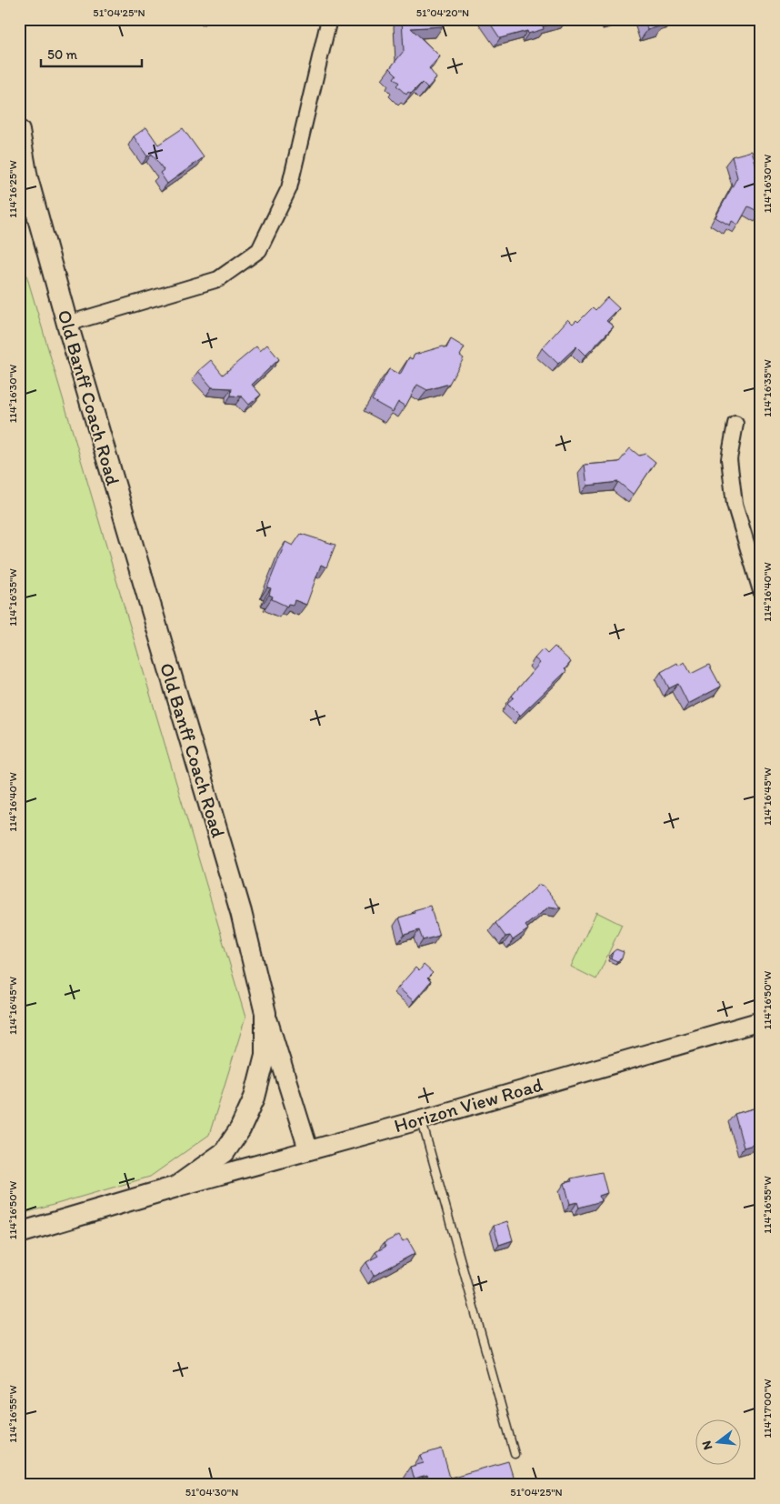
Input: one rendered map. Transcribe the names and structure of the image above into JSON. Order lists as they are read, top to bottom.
{
  "streets": {
    "main road": ["Old Banff Coach Road"],
    "street": ["Horizon View Road"]
  },
  "crossings": [
    ["Old Banff Coach Road", "Horizon View Road"]
  ],
  "scale_bar": "50 m",
  "north": "left",
  "coordinates": [
    "51°04'25\"N",
    "51°04'20\"N",
    "114°16'30\"W",
    "114°16'25\"W",
    "114°16'35\"W",
    "114°16'40\"W",
    "114°16'45\"W",
    "114°16'50\"W",
    "114°16'55\"W",
    "114°17'00\"W",
    "51°04'30\"N"
  ]
}
